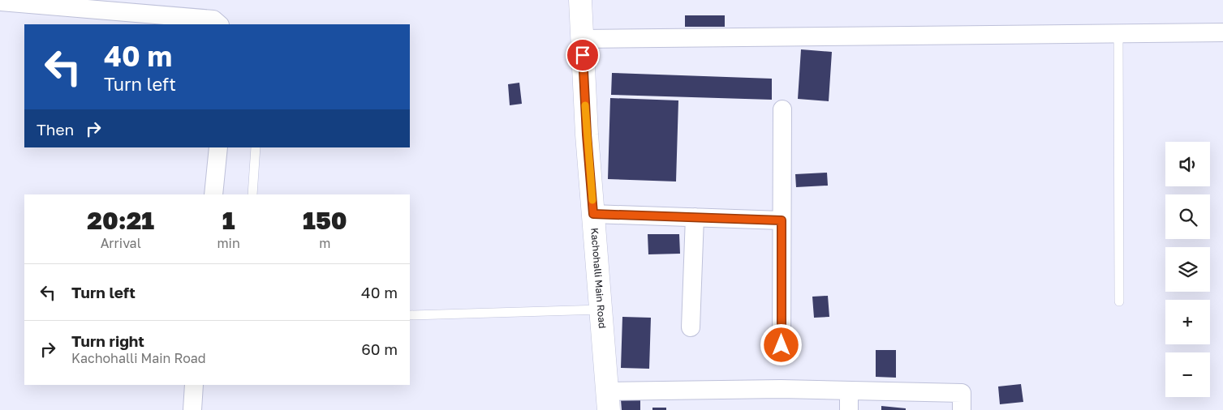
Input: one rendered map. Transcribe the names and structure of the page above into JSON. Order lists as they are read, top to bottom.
{
  "streets": {
    "street": ["Kachohalli Main Road"]
  },
  "page": {
    "turn": ["40 m", "Turn left"],
    "then": "Then",
    "map_buttons": ["+", "−"],
    "eta": [
      "20:21",
      "Arrival",
      "1",
      "min",
      "150",
      "m"
    ],
    "list": [
      {
        "name": "Turn left",
        "value": "40 m"
      },
      {
        "name": "Turn right",
        "note": "Kachohalli Main Road",
        "value": "60 m"
      }
    ]
  }
}
